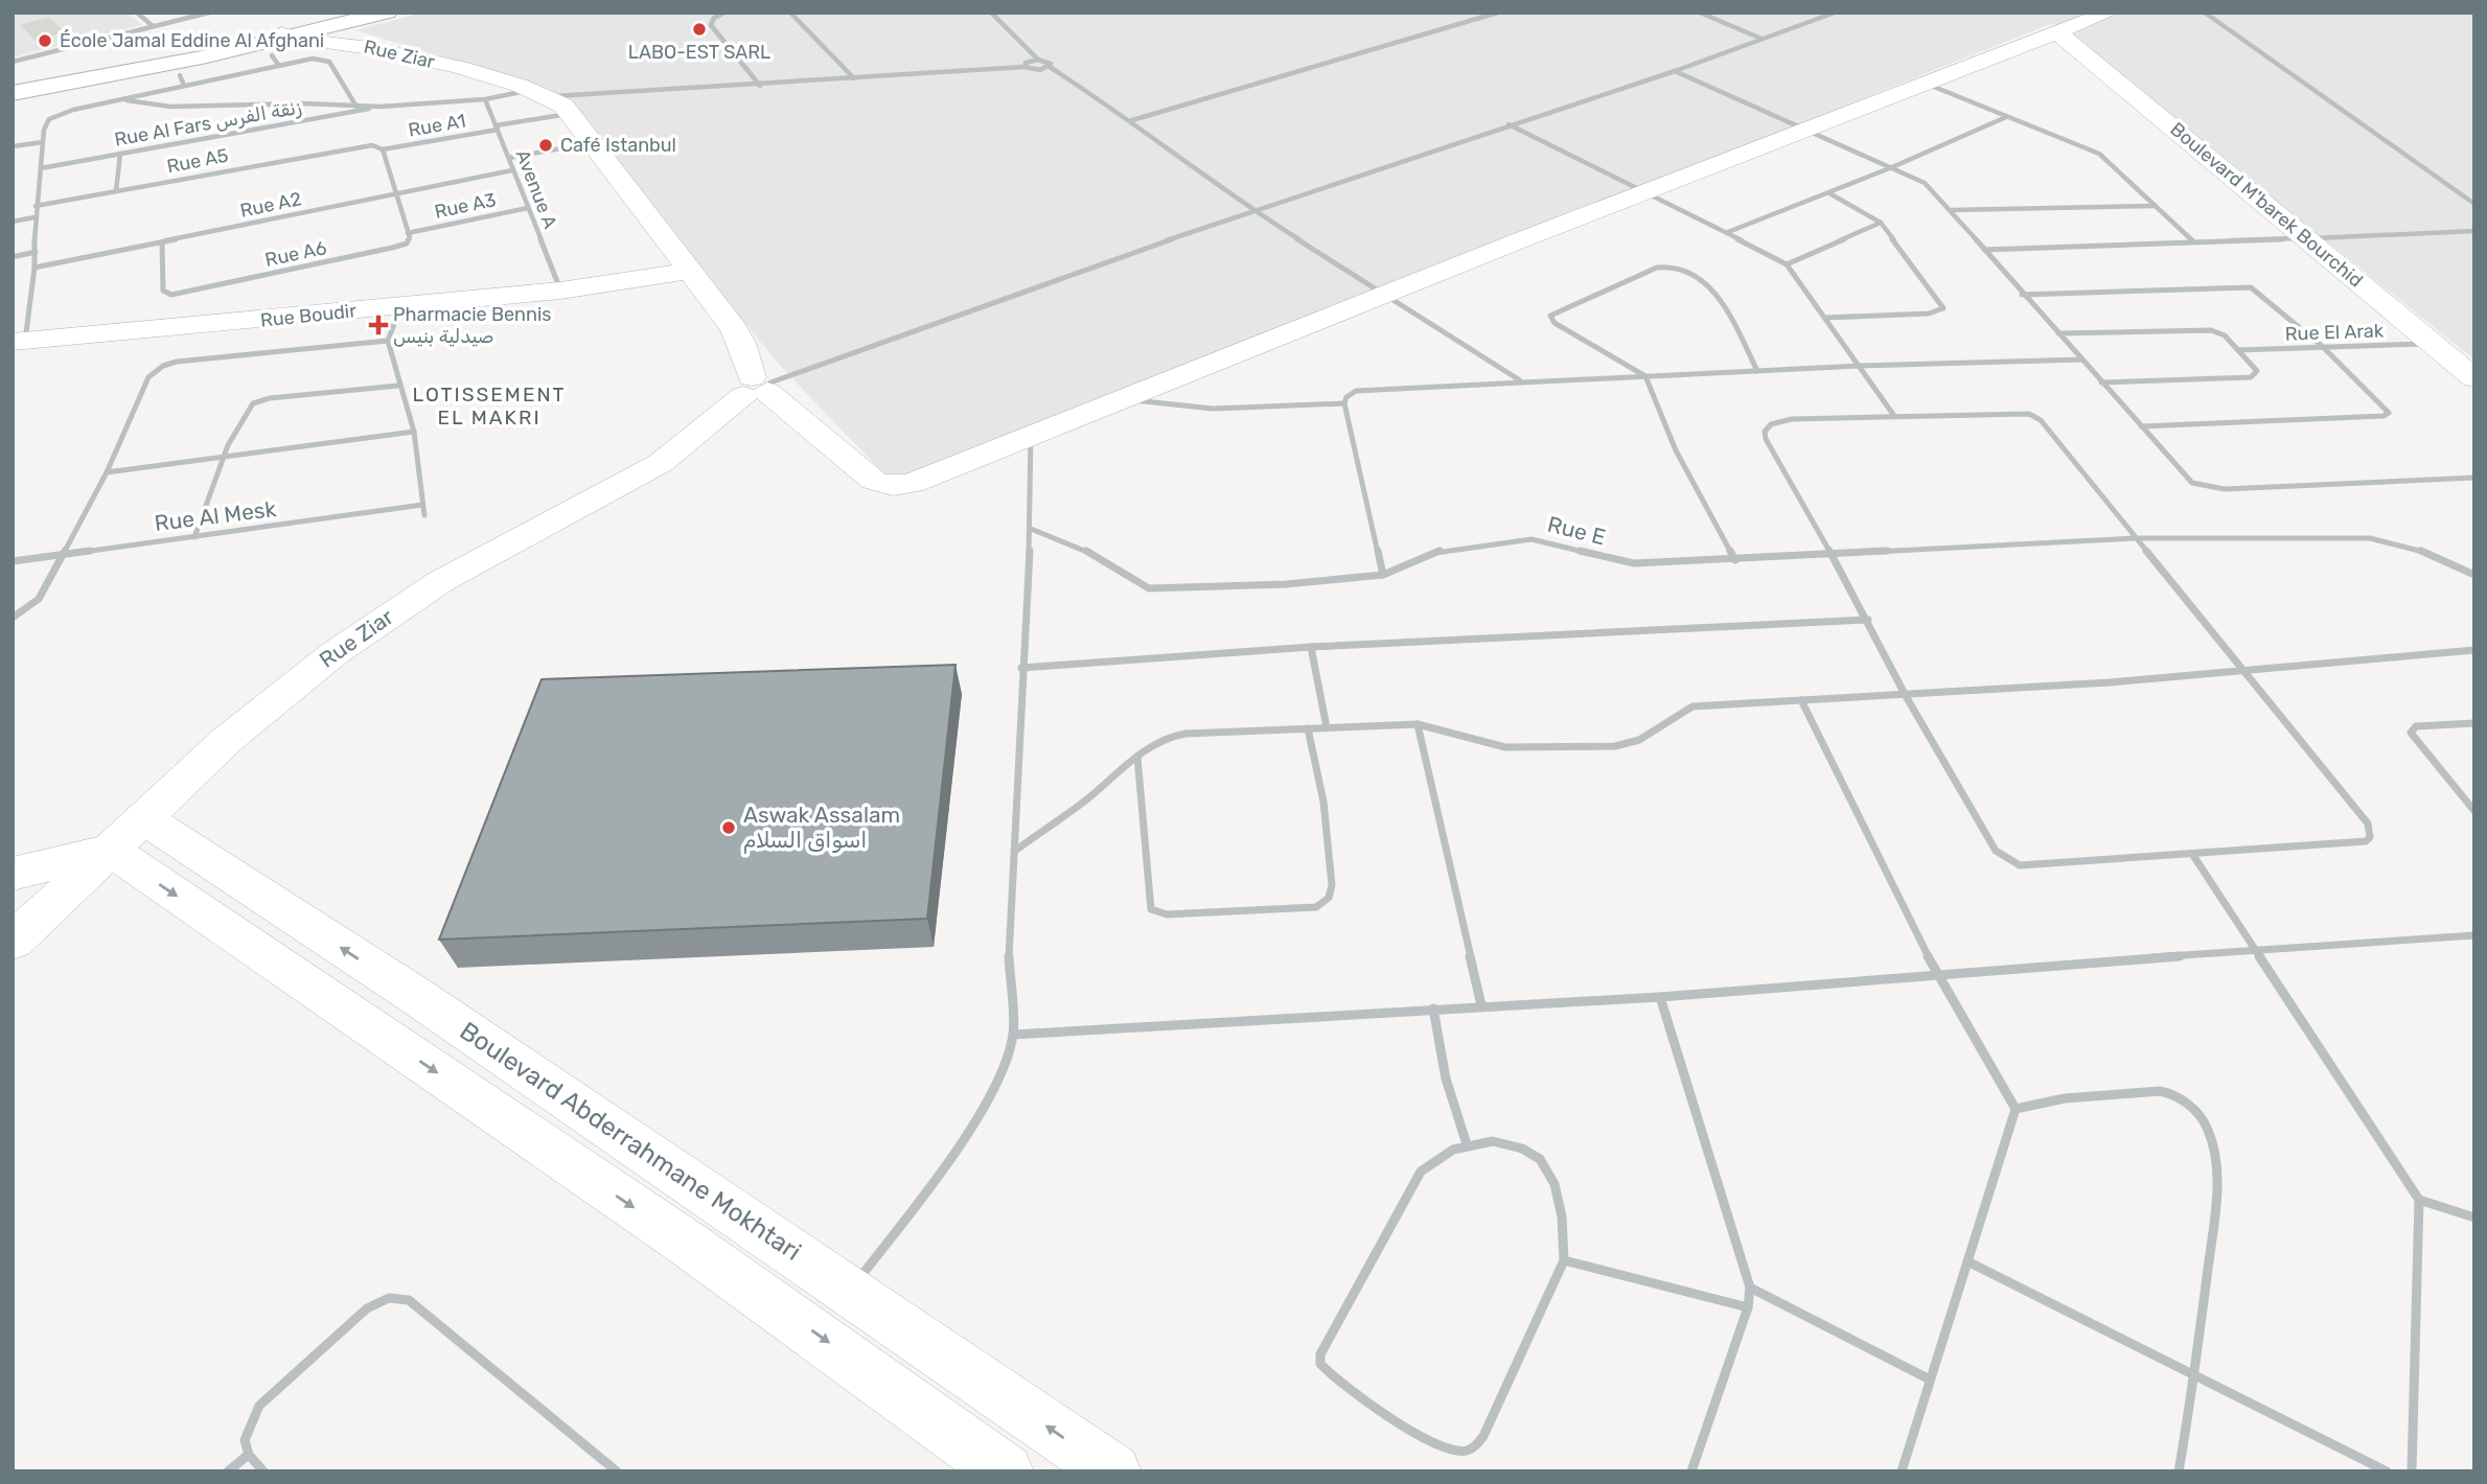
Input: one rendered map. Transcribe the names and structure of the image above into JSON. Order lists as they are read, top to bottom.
{
  "streets": {
    "street": [
      "Rue Ziar",
      "Rue Al Fars زنقة الفرس",
      "Rue A1",
      "Rue A5",
      "Avenue A",
      "Rue A2",
      "Boulevard M'barek Bourchid",
      "Rue A3",
      "Rue A6",
      "Rue Boudir",
      "Rue El Arak",
      "Rue Al Mesk",
      "Rue E",
      "Boulevard Abderrahmane Mokhtari"
    ]
  },
  "crossings": [
    ["Rue Ziar", "Rue A1"],
    ["Rue Ziar", "Rue Boudir"],
    ["Rue Ziar", "Boulevard Abderrahmane Mokhtari"],
    ["Rue A1", "Rue A5"],
    ["Rue A1", "Avenue A"],
    ["Avenue A", "Rue A2"],
    ["Avenue A", "Rue A3"],
    ["Avenue A", "Rue Boudir"],
    ["Rue A2", "Rue A6"],
    ["Boulevard M'barek Bourchid", "Rue El Arak"],
    ["Rue A3", "Rue A6"]
  ],
  "districts": ["LOTISSEMENT EL MAKRI"],
  "places": {
    "other": [
      "LABO-EST SARL",
      "École Jamal Eddine Al Afghani",
      "Café Istanbul",
      "Aswak Assalam اسواق السلام"
    ],
    "health": ["Pharmacie Bennis صيدلية بنيس"]
  }
}
